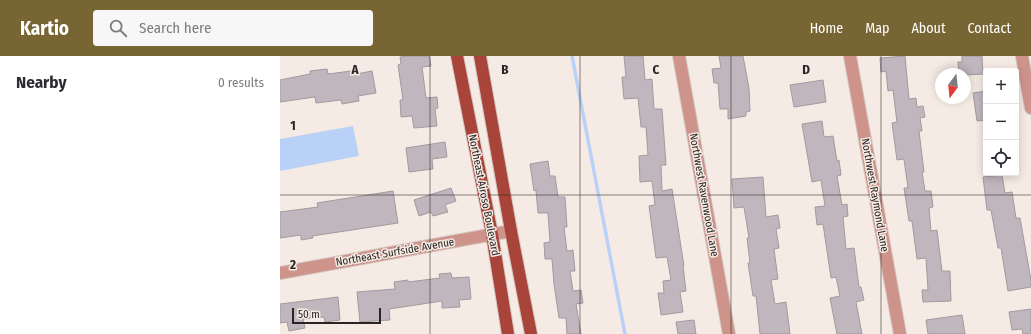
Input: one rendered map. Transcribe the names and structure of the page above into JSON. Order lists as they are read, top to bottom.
{
  "streets": {
    "main road": ["Northeast Airoso Boulevard"],
    "street": ["Northwest Ravenwood Lane", "Northwest Raymond Lane", "Northeast Surfside Avenue"]
  },
  "crossings": [
    ["Northeast Airoso Boulevard", "Northeast Surfside Avenue"]
  ],
  "scale_bar": "50 m",
  "north": "bottom",
  "page": {
    "header": "Kartio",
    "search": "Search here",
    "nav": [
      "Home",
      "Map",
      "About",
      "Contact"
    ],
    "heading": ["Nearby", "0 results"],
    "map_buttons": ["+", "−"],
    "scale": "50 m"
  },
  "grid": {
    "columns": [
      "A",
      "B",
      "C",
      "D"
    ],
    "rows": ["1", "2"]
  }
}
